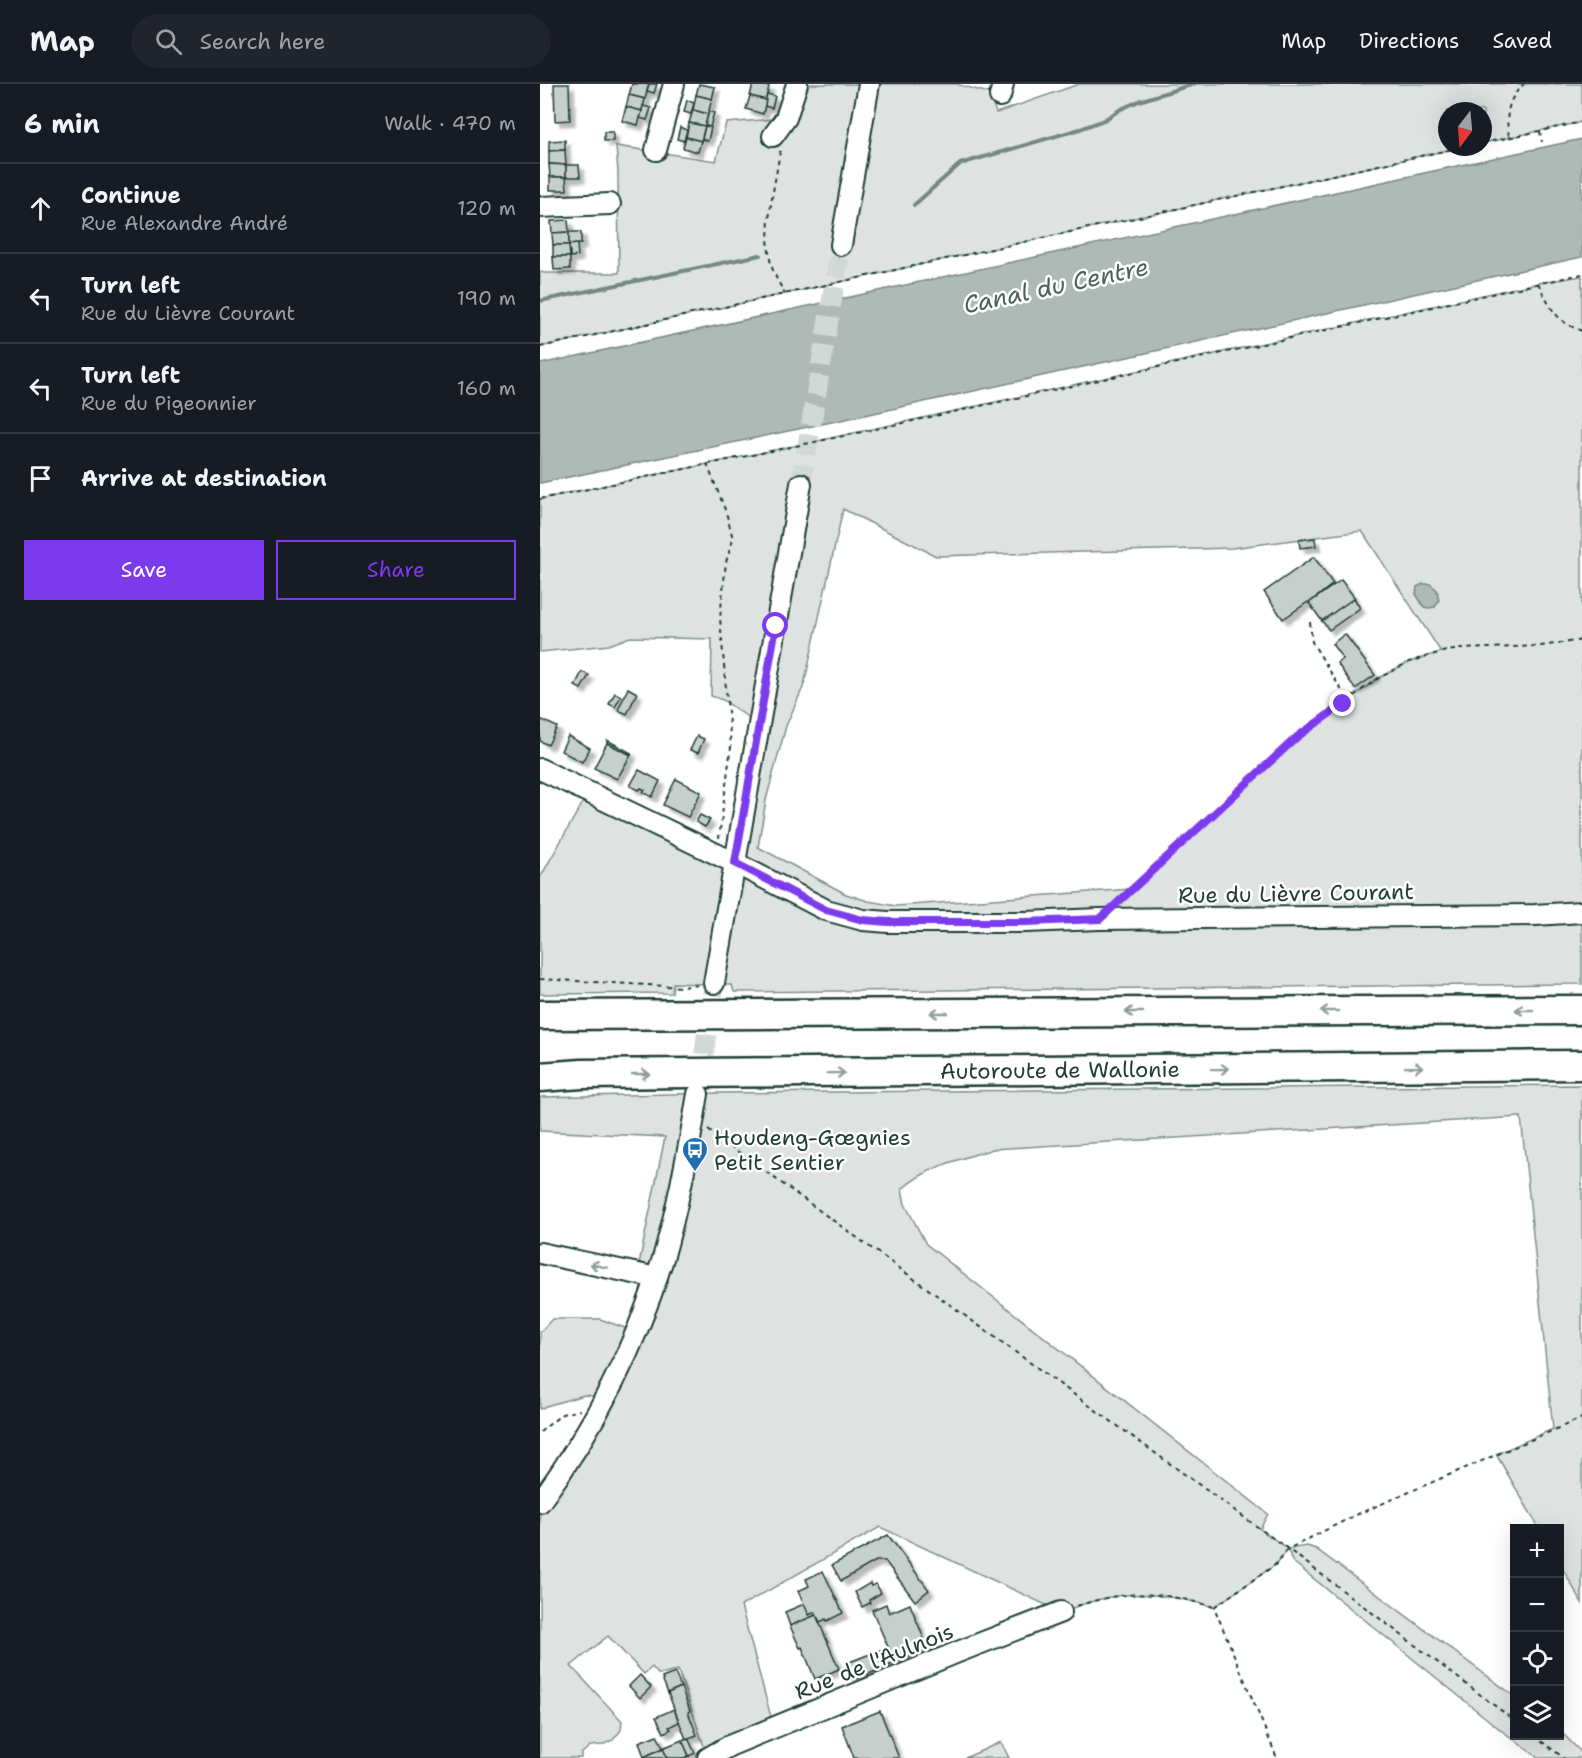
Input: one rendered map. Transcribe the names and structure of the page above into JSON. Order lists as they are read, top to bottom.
{
  "streets": {
    "highway": ["Autoroute de Wallonie"],
    "street": ["Rue du Lièvre Courant", "Rue de l'Aulnois"]
  },
  "water": ["Canal du Centre"],
  "places": {
    "bus stop": ["Houdeng-Gœgnies Petit Sentier"]
  },
  "north": "bottom",
  "page": {
    "header": "Map",
    "search": "Search here",
    "nav": ["Map", "Directions", "Saved"],
    "heading": ["6 min", "Walk · 470 m"],
    "list": [
      ["Continue", "Rue Alexandre André", "120 m"],
      ["Turn left", "Rue du Lièvre Courant", "190 m"],
      ["Turn left", "Rue du Pigeonnier", "160 m"],
      "Arrive at destination"
    ],
    "buttons": ["Save", "Share"],
    "map_buttons": ["+", "−"]
  }
}
